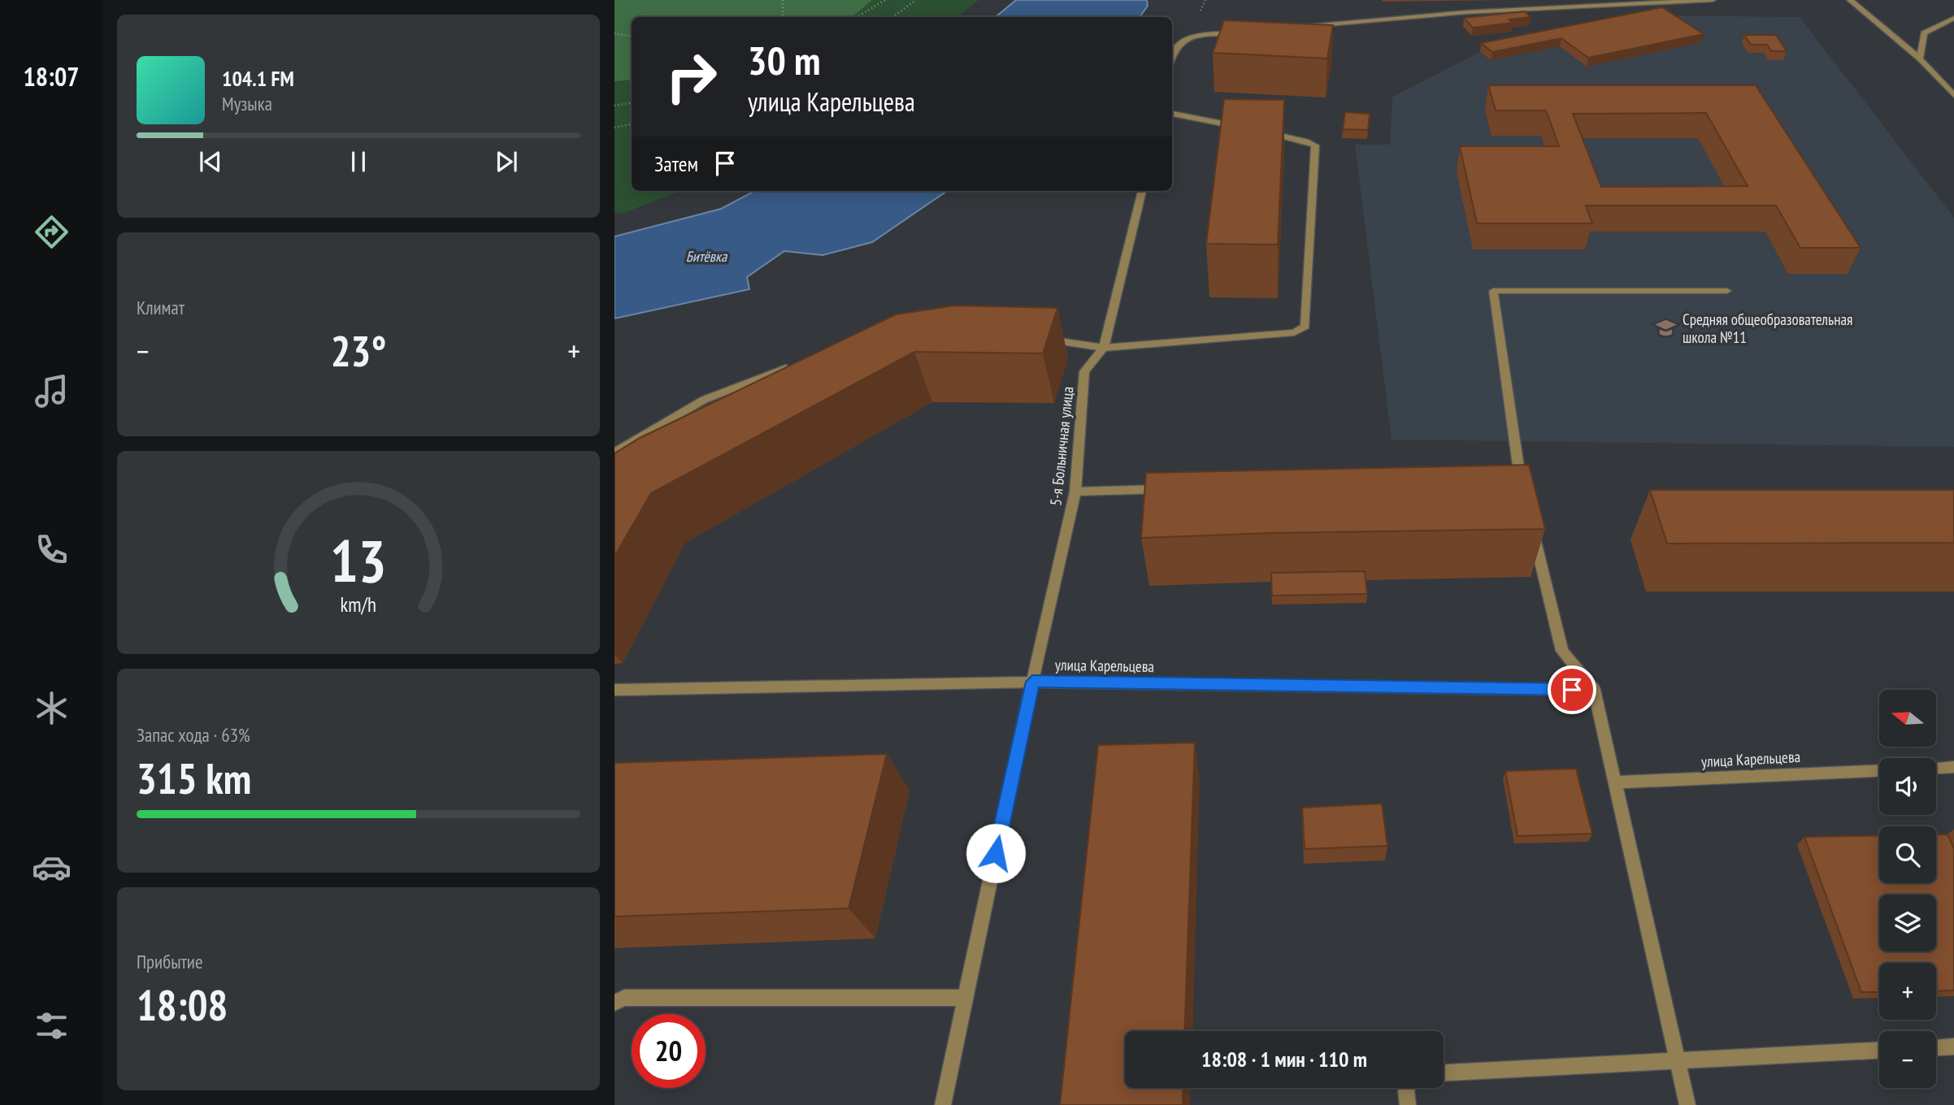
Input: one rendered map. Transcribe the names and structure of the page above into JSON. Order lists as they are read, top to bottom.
{
  "streets": {
    "street": ["5-я Больничная улица", "улица Карельцева"]
  },
  "crossings": [
    ["5-я Больничная улица", "улица Карельцева"]
  ],
  "water": ["Битёвка"],
  "places": {
    "school or university": ["Средняя общеобразовательная школа №11"]
  },
  "north": "left",
  "page": {
    "tabs": "18:07",
    "turn": ["30 m", "улица Карельцева"],
    "song": ["104.1 FM", "Музыка"],
    "then": "Затем",
    "tile": [
      "Климат",
      ["Запас хода · 63%", "315 km"],
      ["Прибытие", "18:08"]
    ],
    "heat": ["−", "23°", "+"],
    "map_buttons": ["+", "−"],
    "limit": "20",
    "trip": "18:08 · 1 мин · 110 m",
    "gauge": ["13", "km/h"]
  }
}
